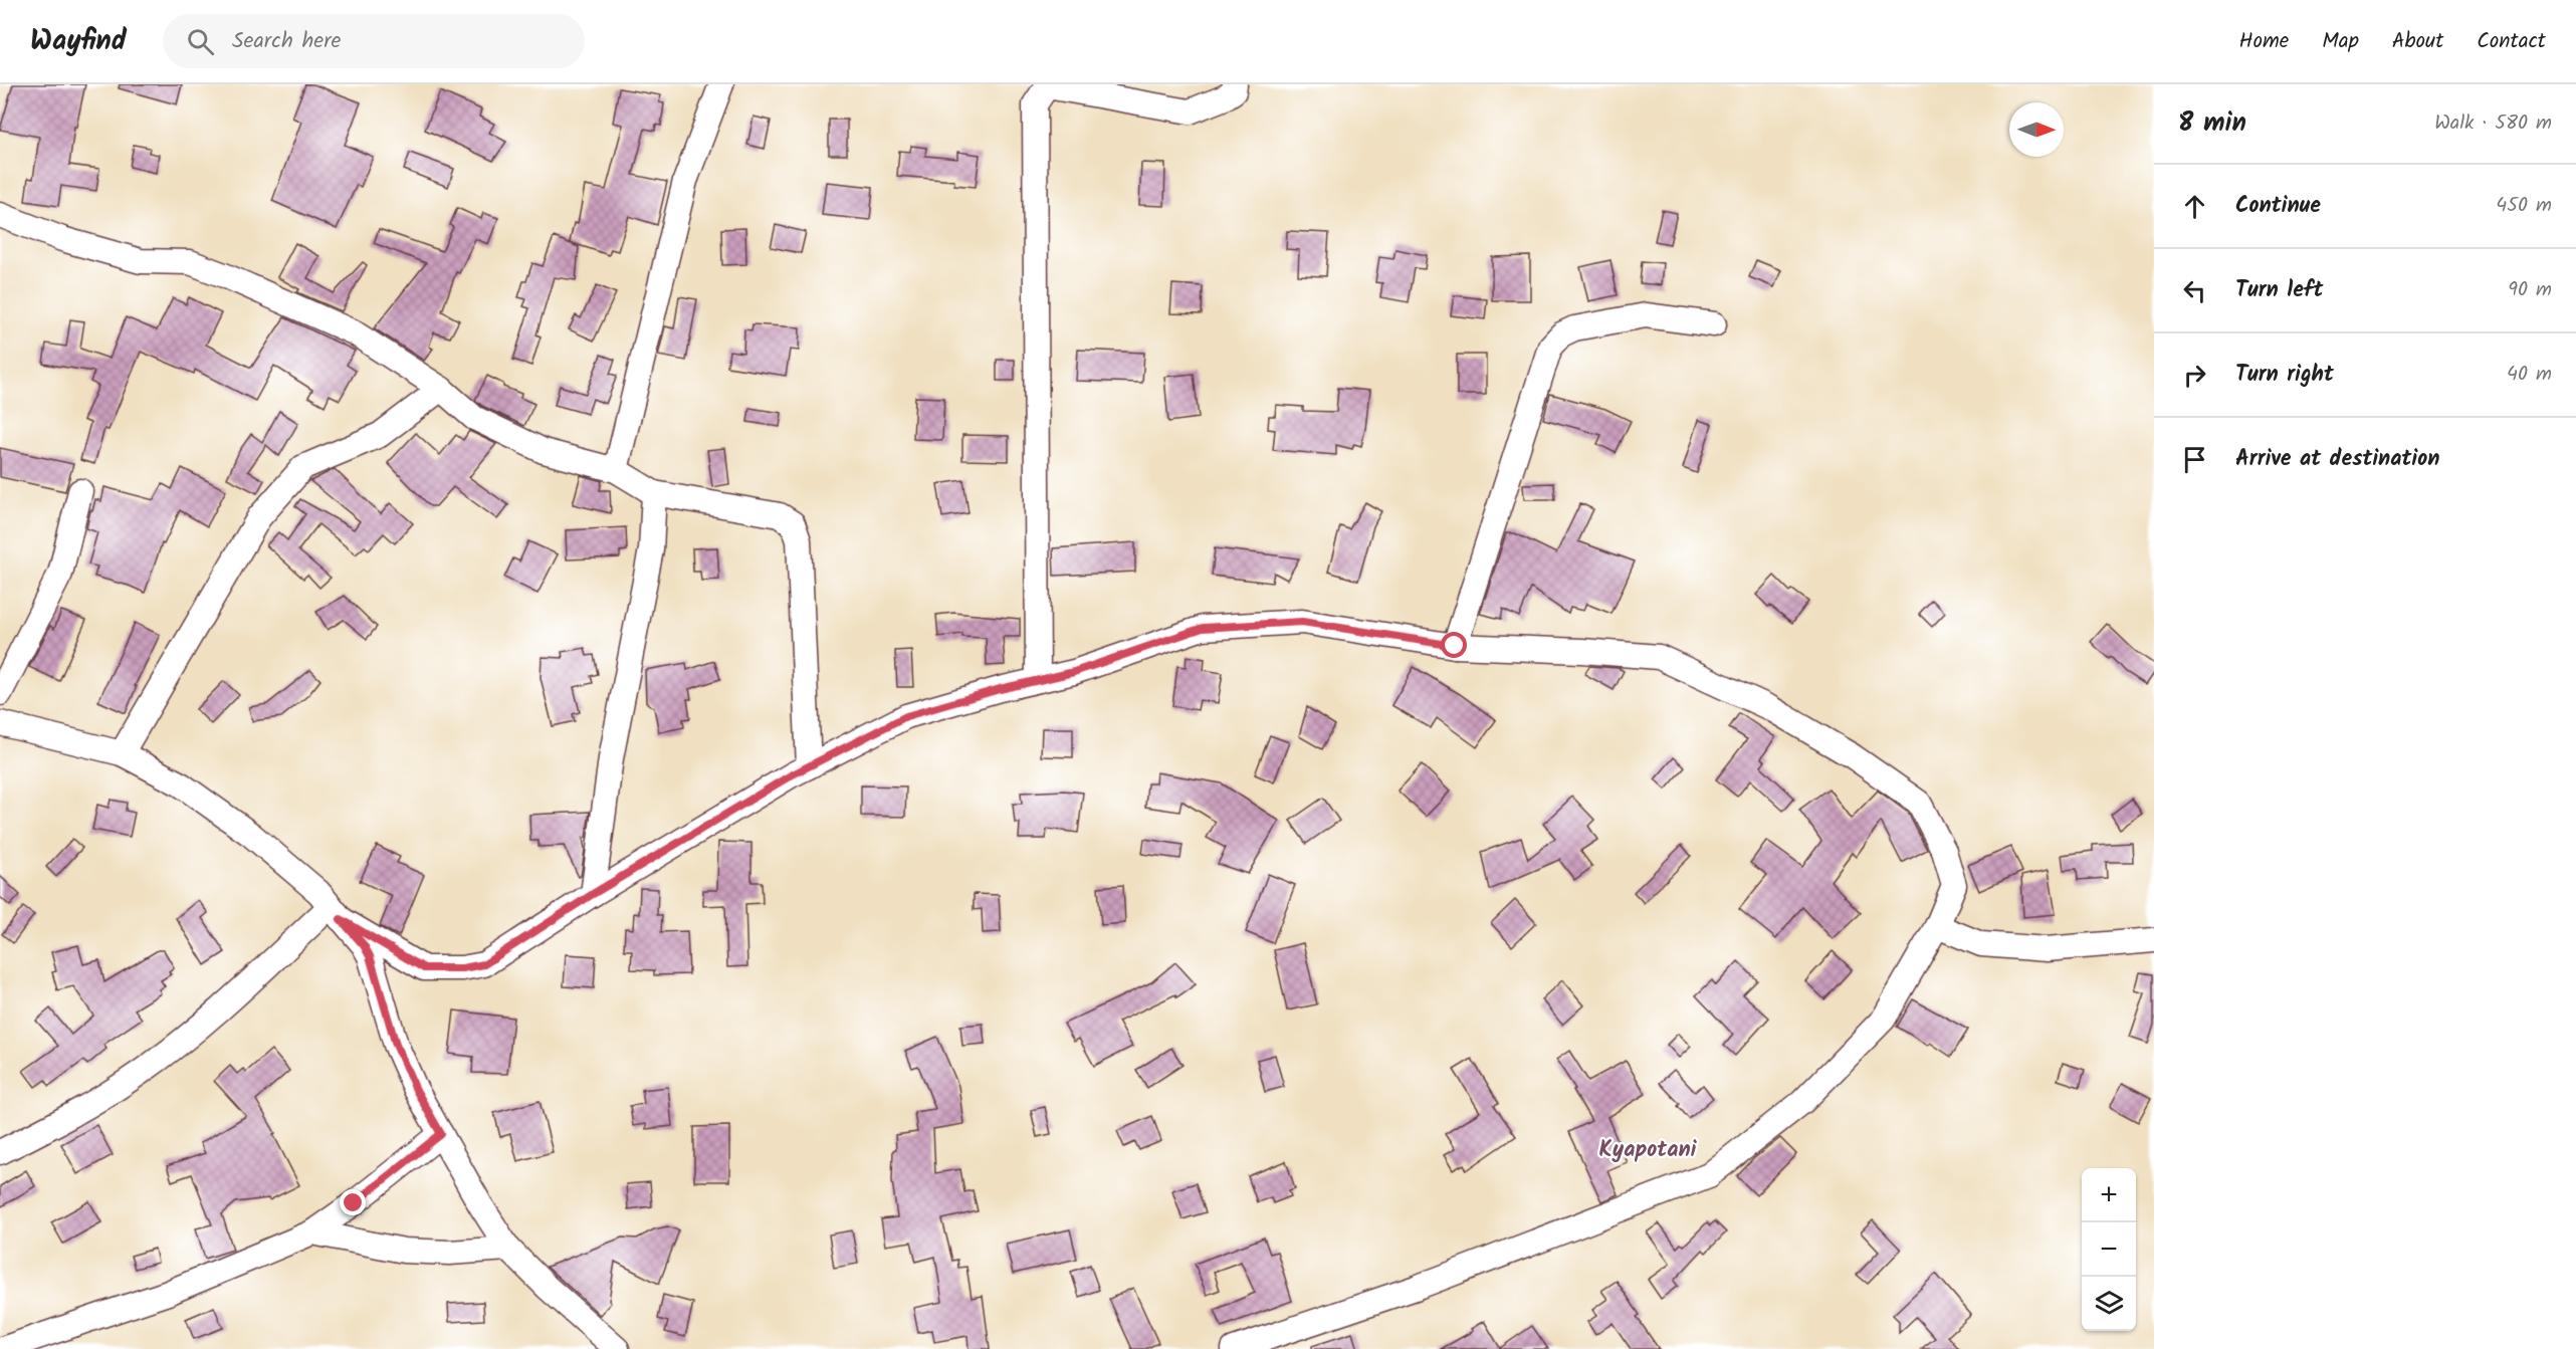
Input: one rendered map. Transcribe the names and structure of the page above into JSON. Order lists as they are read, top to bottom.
{
  "districts": ["Kyapotani"],
  "north": "right",
  "page": {
    "header": "Wayfind",
    "search": "Search here",
    "nav": [
      "Home",
      "Map",
      "About",
      "Contact"
    ],
    "heading": ["8 min", "Walk · 580 m"],
    "list": [
      ["Continue", "450 m"],
      ["Turn left", "90 m"],
      ["Turn right", "40 m"],
      "Arrive at destination"
    ],
    "map_buttons": ["+", "−"]
  }
}
